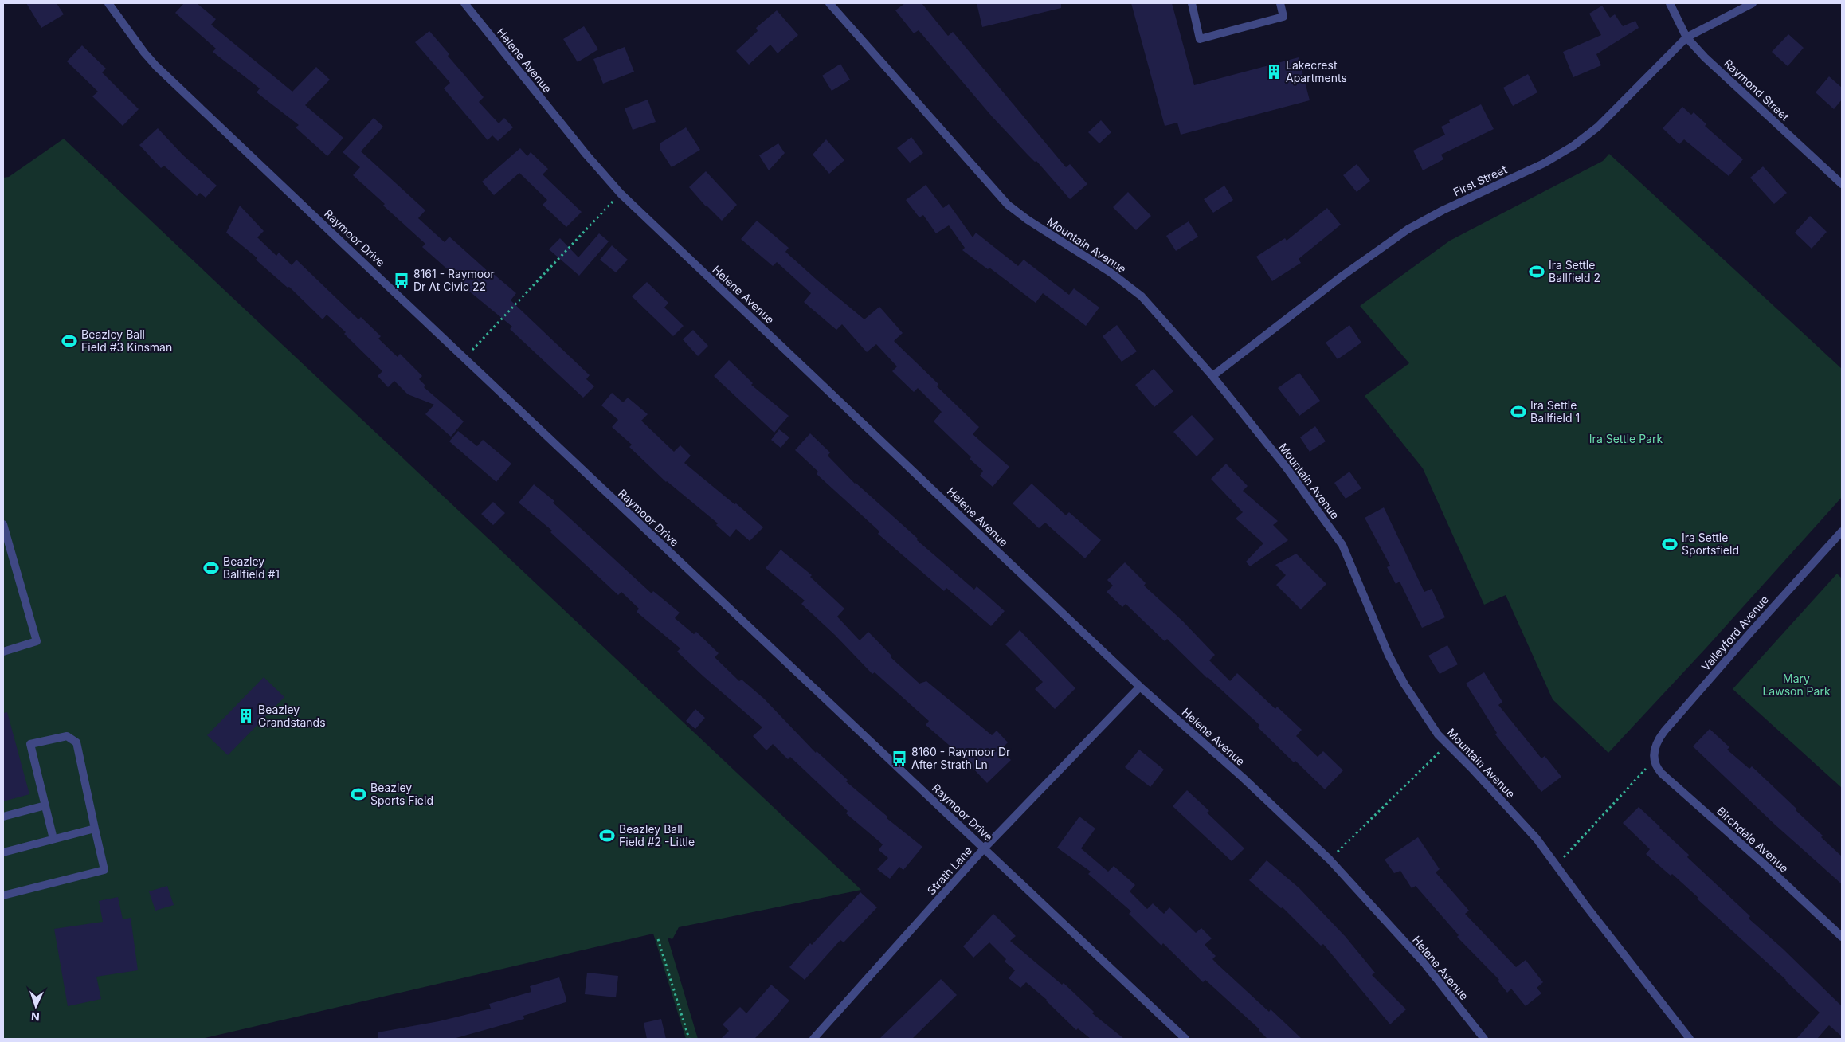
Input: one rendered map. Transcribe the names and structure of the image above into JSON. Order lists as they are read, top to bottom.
{
  "streets": {
    "street": [
      "Helene Avenue",
      "Raymond Street",
      "First Street",
      "Raymoor Drive",
      "Mountain Avenue",
      "Valleyford Avenue",
      "Birchdale Avenue",
      "Strath Lane"
    ]
  },
  "crossings": [
    ["Helene Avenue", "Strath Lane"],
    ["Raymond Street", "First Street"],
    ["First Street", "Mountain Avenue"],
    ["Raymoor Drive", "Strath Lane"],
    ["Valleyford Avenue", "Birchdale Avenue"]
  ],
  "parks": ["Ira Settle Park", "Mary Lawson Park"],
  "places": {
    "building": ["Lakecrest Apartments", "Beazley Grandstands"],
    "sports": [
      "Ira Settle Ballfield 2",
      "Beazley Ball Field #3 Kinsman",
      "Ira Settle Ballfield 1",
      "Ira Settle Sportsfield",
      "Beazley Ballfield #1",
      "Beazley Sports Field",
      "Beazley Ball Field #2 -Little"
    ],
    "bus stop": ["8161 - Raymoor Dr At Civic 22", "8160 - Raymoor Dr After Strath Ln"]
  },
  "north": "bottom"
}
